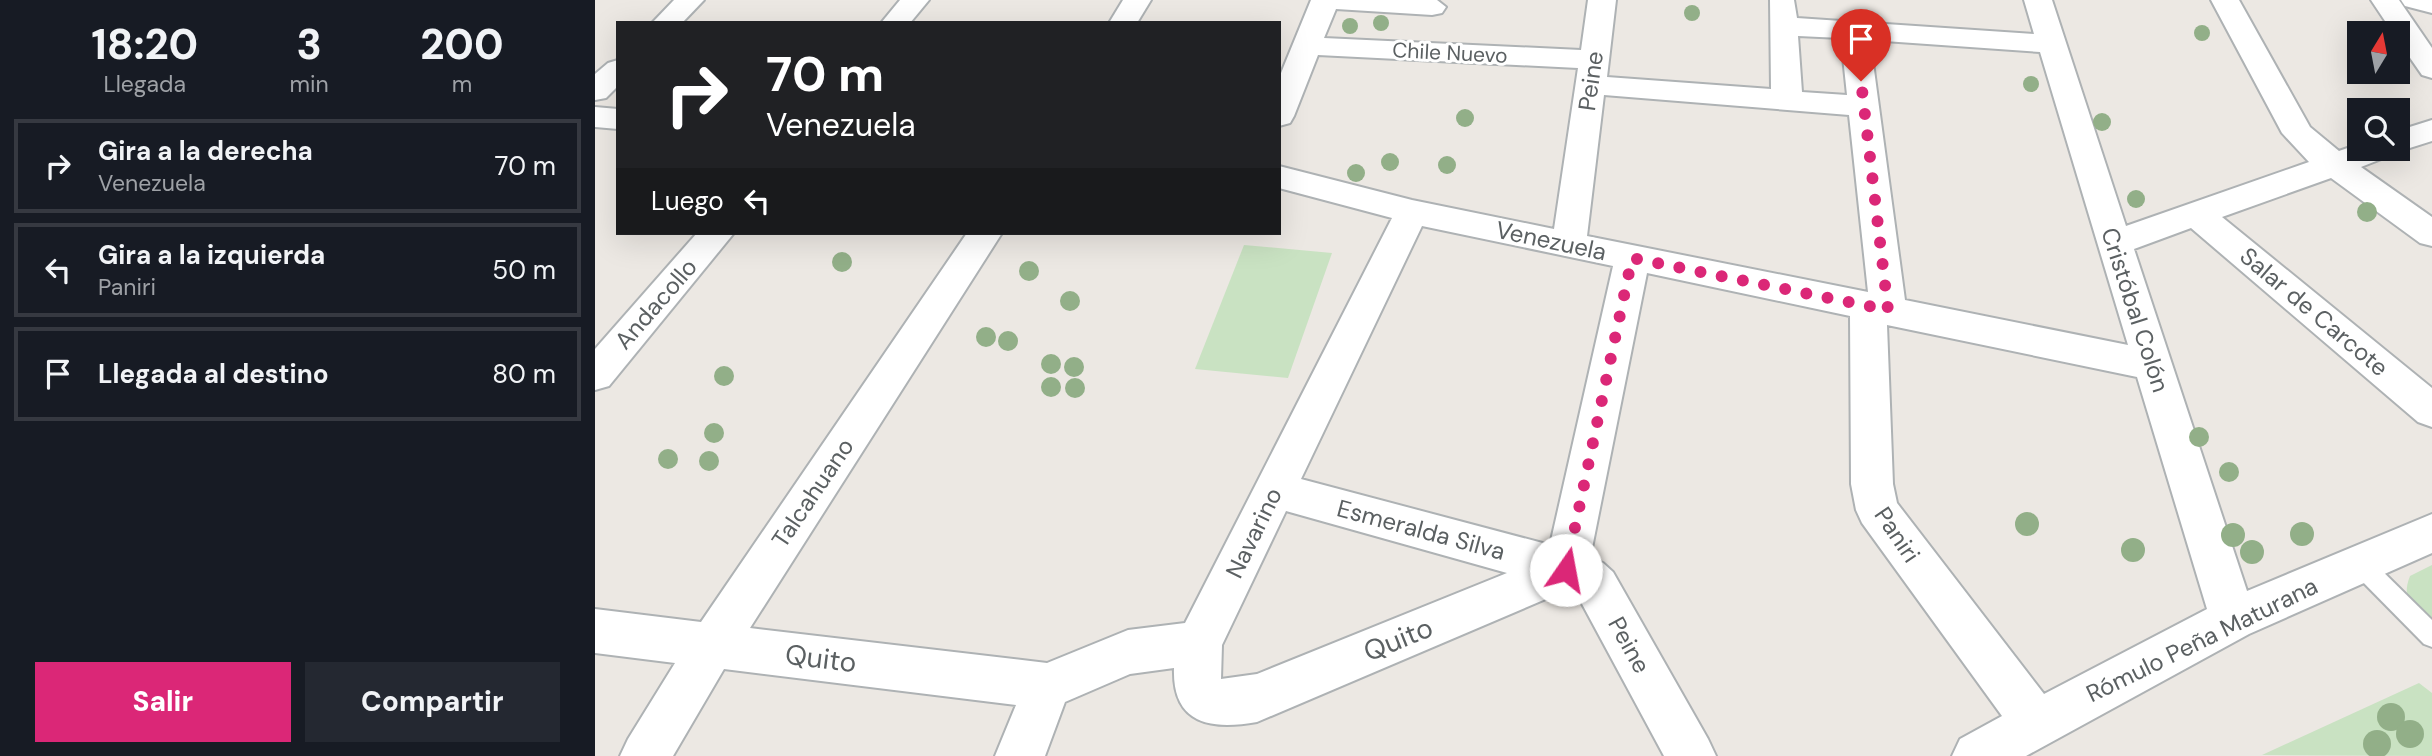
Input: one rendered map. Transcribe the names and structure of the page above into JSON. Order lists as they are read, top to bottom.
{
  "streets": {
    "street": [
      "Chile Nuevo",
      "Peine",
      "Venezuela",
      "Andacollo",
      "Cristóbal Colón",
      "Salar de Carcote",
      "Talcahuano",
      "Esmeralda Silva",
      "Navarino",
      "Paniri",
      "Quito",
      "Rómulo Peña Maturana"
    ]
  },
  "crossings": [
    ["Chile Nuevo", "Peine"],
    ["Chile Nuevo", "Paniri"],
    ["Peine", "Venezuela"],
    ["Peine", "Esmeralda Silva"],
    ["Peine", "Quito"],
    ["Venezuela", "Cristóbal Colón"],
    ["Venezuela", "Navarino"],
    ["Venezuela", "Paniri"],
    ["Cristóbal Colón", "Rómulo Peña Maturana"],
    ["Talcahuano", "Quito"],
    ["Esmeralda Silva", "Navarino"],
    ["Esmeralda Silva", "Quito"],
    ["Navarino", "Quito"],
    ["Paniri", "Rómulo Peña Maturana"]
  ],
  "north": "top",
  "page": {
    "eta": [
      "18:20",
      "Llegada",
      "3",
      "min",
      "200",
      "m"
    ],
    "turn": ["70 m", "Venezuela"],
    "list": [
      {
        "name": "Gira a la derecha",
        "note": "Venezuela",
        "value": "70 m"
      },
      {
        "name": "Gira a la izquierda",
        "note": "Paniri",
        "value": "50 m"
      },
      {
        "name": "Llegada al destino",
        "value": "80 m"
      }
    ],
    "then": "Luego",
    "buttons": ["Salir", "Compartir"]
  }
}
